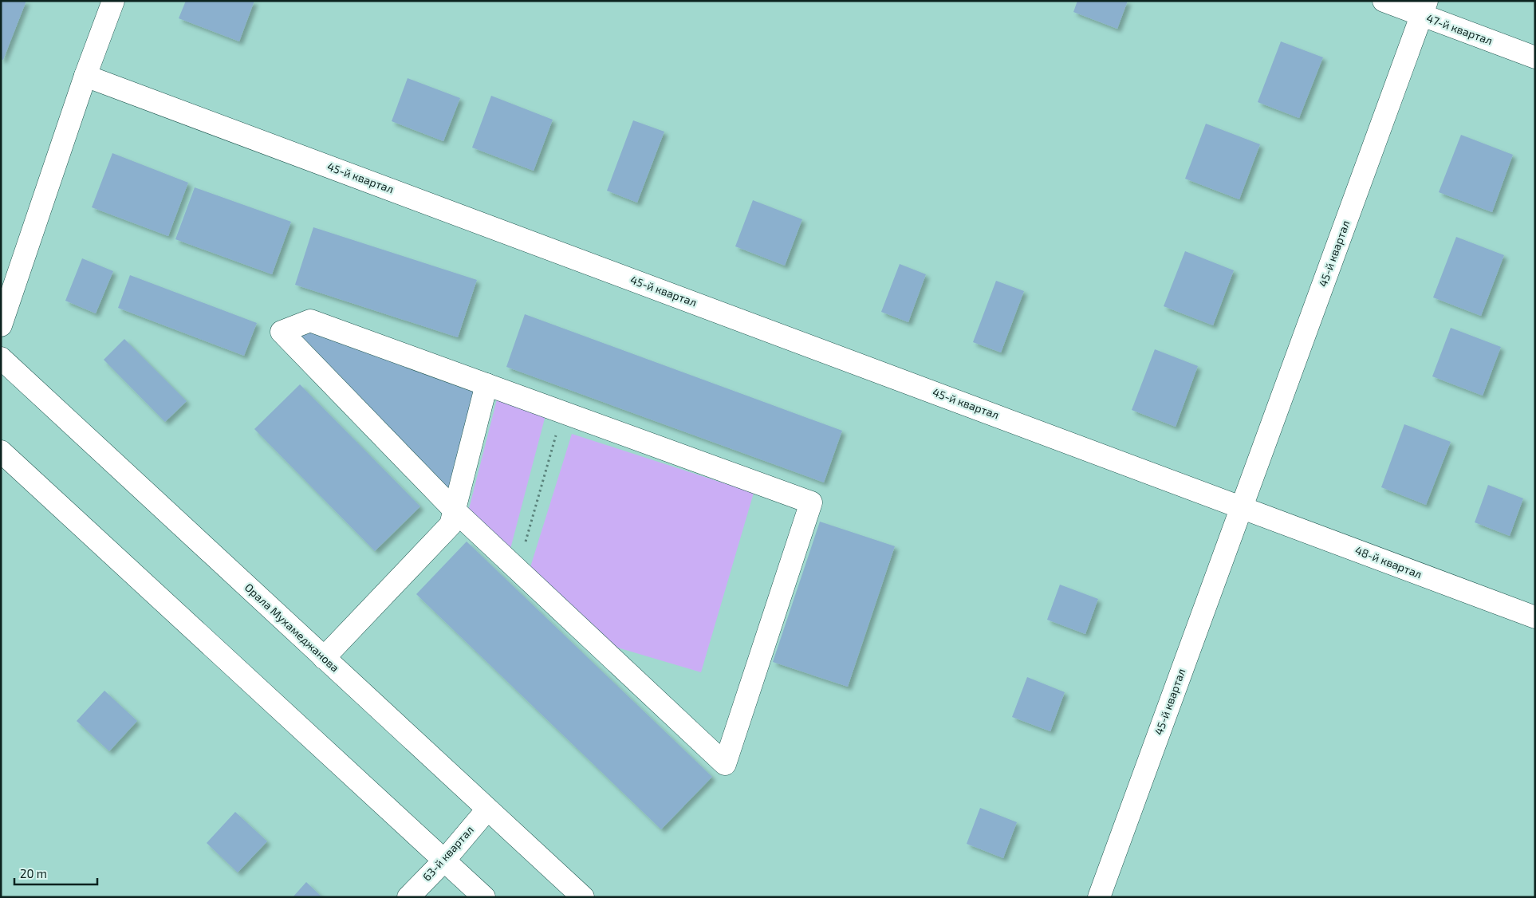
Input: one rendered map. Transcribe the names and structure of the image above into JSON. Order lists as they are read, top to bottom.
{
  "streets": {
    "street": [
      "47-й квартал",
      "45-й квартал",
      "48-й квартал",
      "Орала Мухамеджанова",
      "63-й квартал"
    ]
  },
  "crossings": [
    ["47-й квартал", "45-й квартал"],
    ["45-й квартал", "48-й квартал"],
    ["Орала Мухамеджанова", "63-й квартал"]
  ],
  "scale_bar": "20 m"
}
